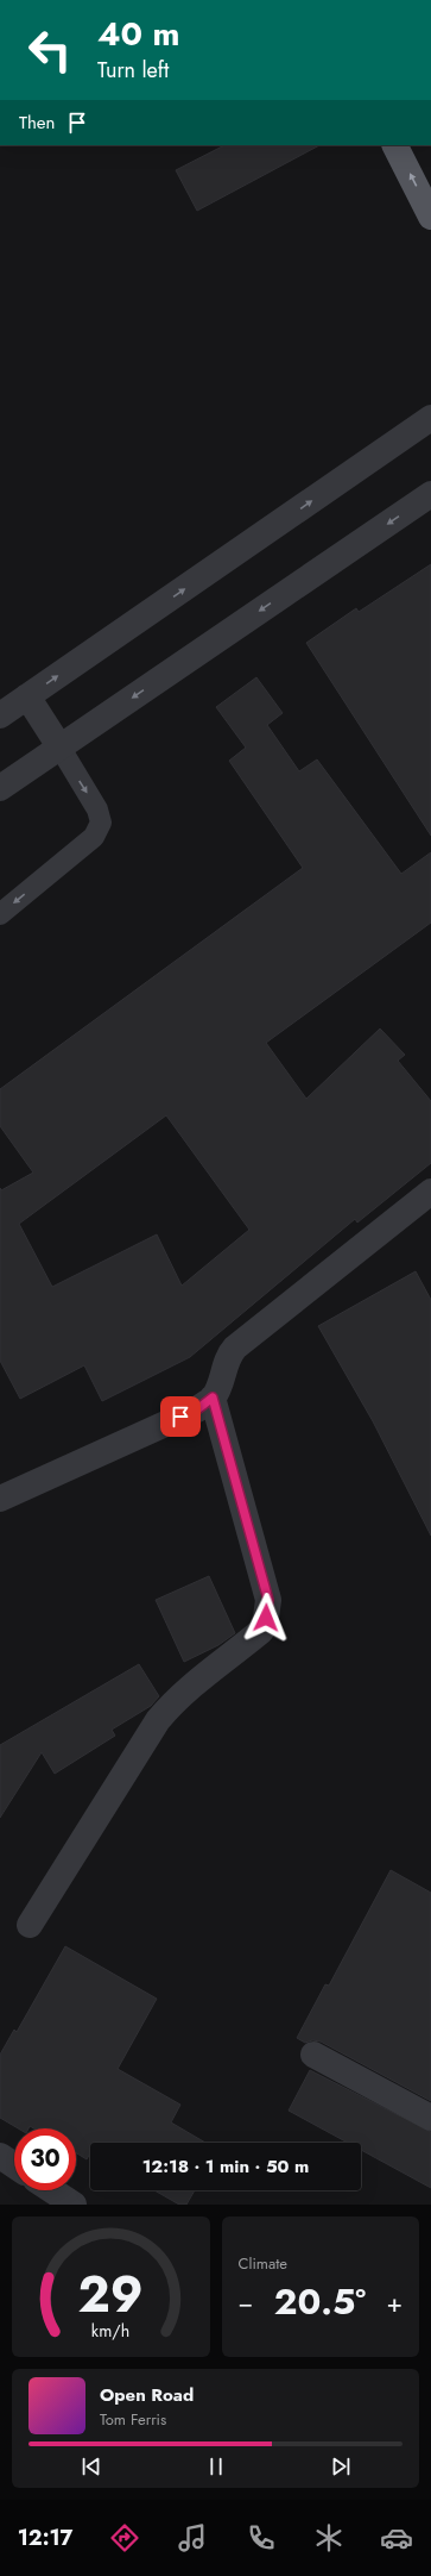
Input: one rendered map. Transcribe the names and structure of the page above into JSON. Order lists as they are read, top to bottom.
{
  "page": {
    "turn": ["40 m", "Turn left"],
    "then": "Then",
    "limit": "30",
    "trip": "12:18 · 1 min · 50 m",
    "tile": "Climate",
    "heat": ["−", "20.5°", "+"],
    "song": ["Open Road", "Tom Ferris"],
    "tabs": "12:17",
    "gauge": ["29", "km/h"]
  }
}
